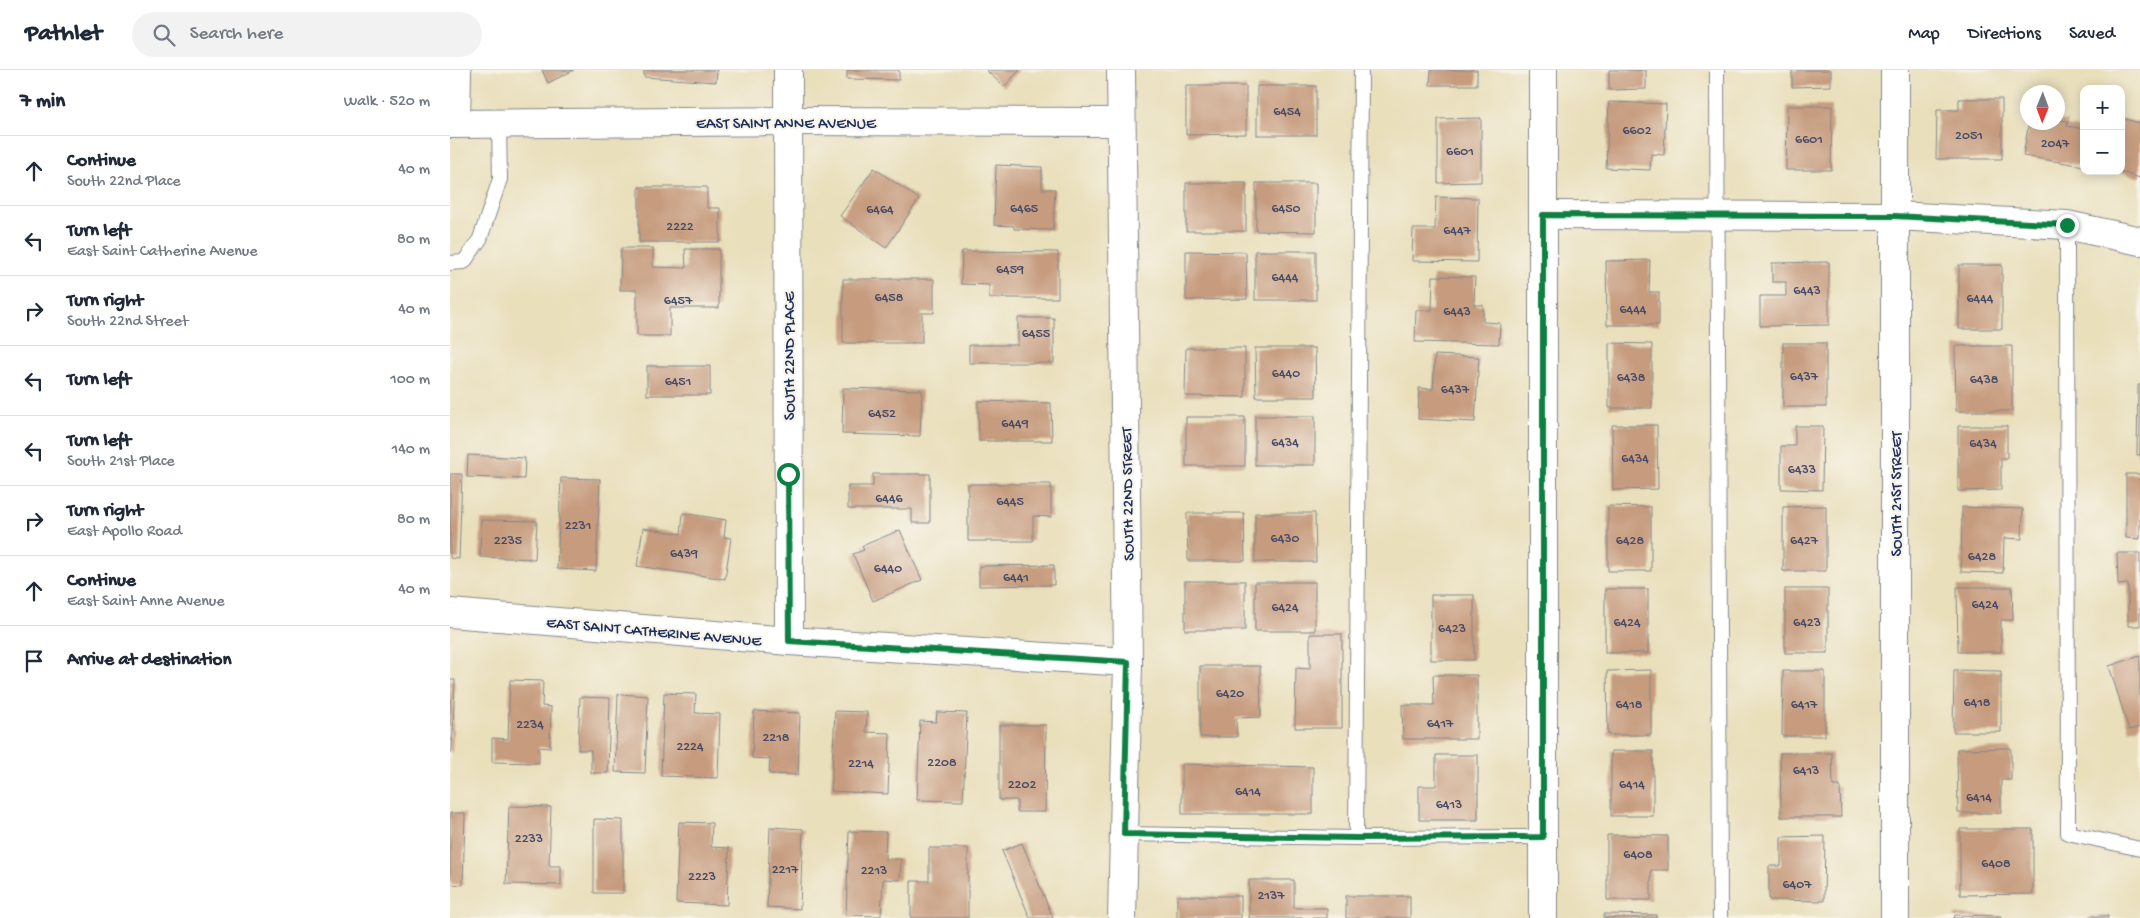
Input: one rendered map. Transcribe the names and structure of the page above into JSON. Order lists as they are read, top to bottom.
{
  "streets": {
    "street": [
      "EAST SAINT ANNE AVENUE",
      "SOUTH 22ND PLACE",
      "SOUTH 22ND STREET",
      "SOUTH 21ST STREET",
      "EAST SAINT CATHERINE AVENUE"
    ]
  },
  "crossings": [
    ["EAST SAINT ANNE AVENUE", "SOUTH 22ND PLACE"],
    ["EAST SAINT ANNE AVENUE", "SOUTH 22ND STREET"],
    ["SOUTH 22ND PLACE", "EAST SAINT CATHERINE AVENUE"],
    ["SOUTH 22ND STREET", "EAST SAINT CATHERINE AVENUE"]
  ],
  "house_numbers": [
    "6454",
    "6602",
    "2051",
    "6601",
    "2047",
    "6601",
    "6465",
    "6450",
    "6464",
    "2222",
    "6447",
    "6459",
    "6444",
    "6443",
    "6458",
    "6444",
    "6457",
    "6444",
    "6443",
    "6455",
    "6440",
    "6437",
    "6438",
    "6438",
    "6451",
    "6437",
    "6452",
    "6449",
    "6434",
    "6434",
    "6434",
    "6433",
    "6446",
    "6445",
    "2231",
    "6430",
    "2235",
    "6428",
    "6427",
    "6439",
    "6428",
    "6440",
    "6441",
    "6424",
    "6424",
    "6424",
    "6423",
    "6423",
    "6420",
    "6418",
    "6418",
    "6417",
    "6417",
    "2234",
    "2218",
    "2224",
    "2208",
    "2214",
    "6413",
    "2202",
    "6414",
    "6414",
    "6414",
    "6413",
    "2233",
    "6408",
    "6408",
    "2217",
    "2213",
    "2223",
    "6407",
    "2137"
  ],
  "north": "bottom",
  "page": {
    "header": "Pathlet",
    "search": "Search here",
    "nav": ["Map", "Directions", "Saved"],
    "heading": ["7 min", "Walk · 520 m"],
    "map_buttons": ["+", "−"],
    "list": [
      ["Continue", "South 22nd Place", "40 m"],
      ["Turn left", "East Saint Catherine Avenue", "80 m"],
      ["Turn right", "South 22nd Street", "40 m"],
      ["Turn left", "100 m"],
      ["Turn left", "South 21st Place", "140 m"],
      ["Turn right", "East Apollo Road", "80 m"],
      ["Continue", "East Saint Anne Avenue", "40 m"],
      "Arrive at destination"
    ]
  }
}
